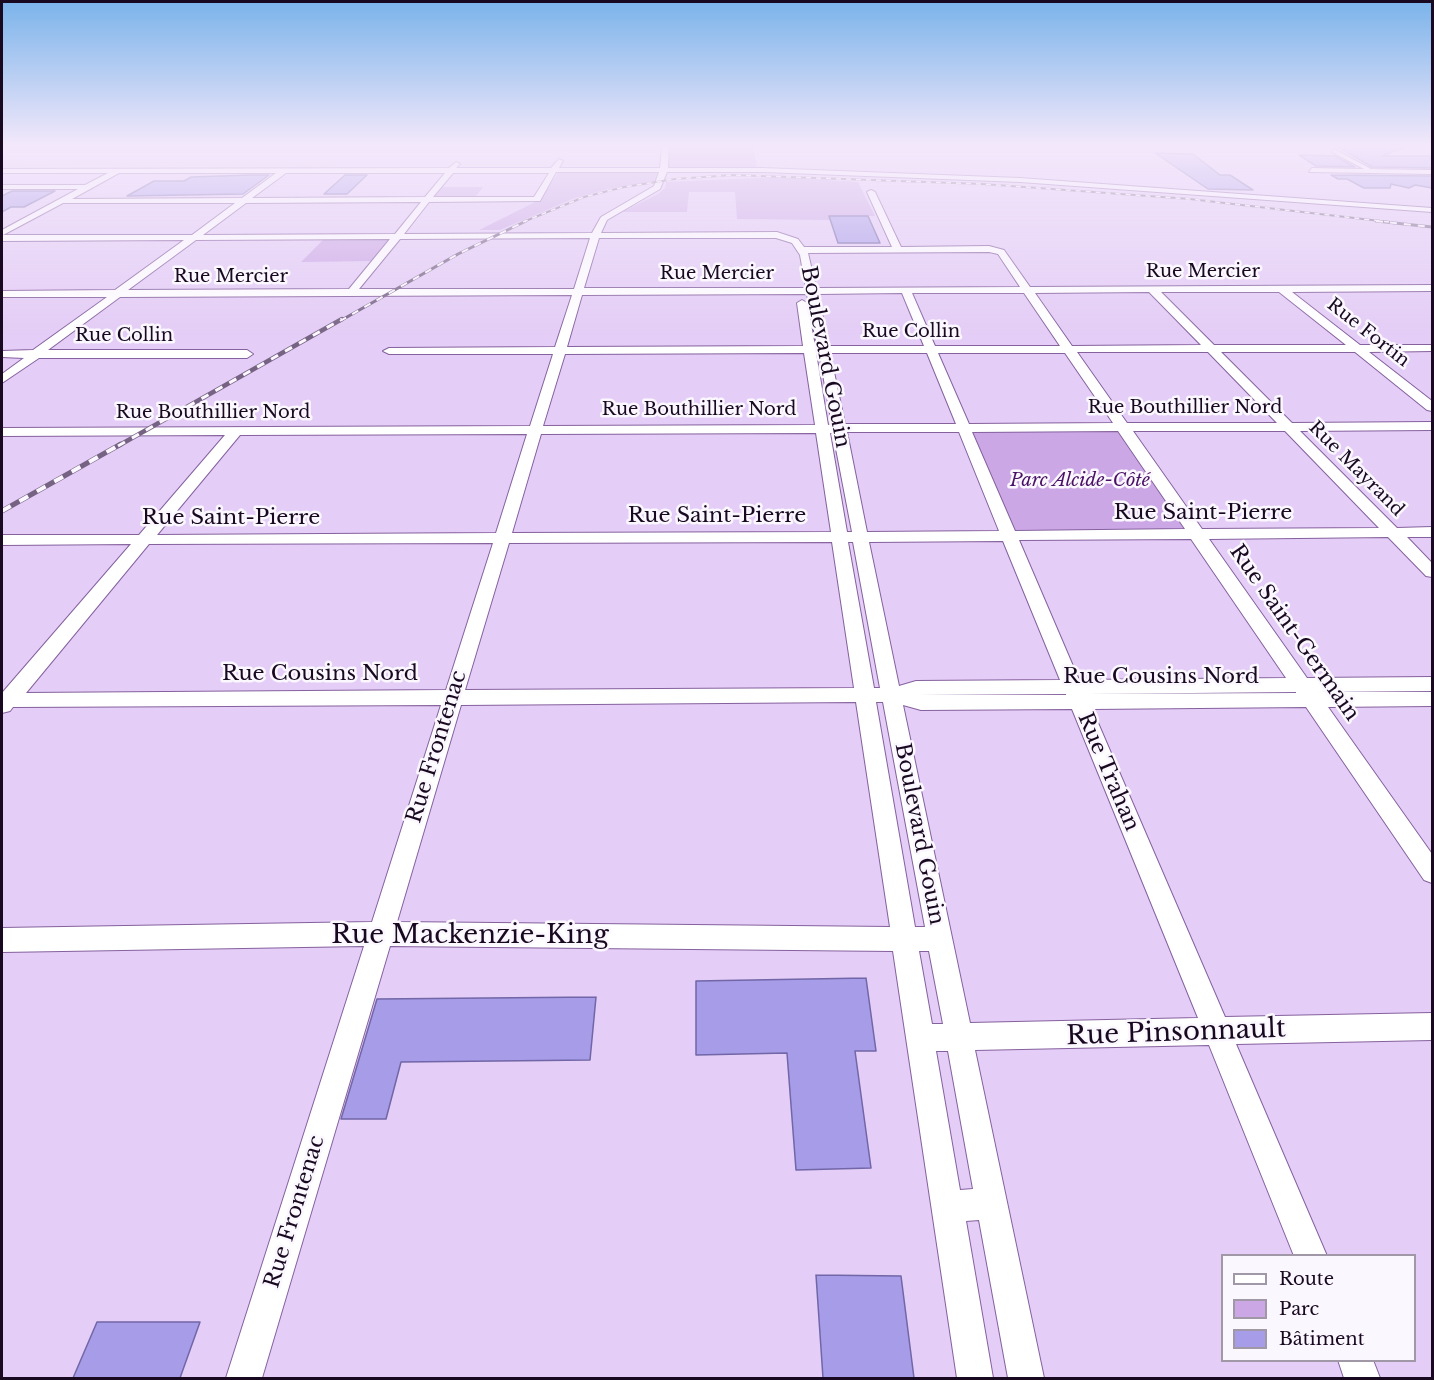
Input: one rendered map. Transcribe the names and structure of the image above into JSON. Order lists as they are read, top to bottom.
{
  "streets": {
    "street": [
      "Rue Mercier",
      "Rue Collin",
      "Rue Fortin",
      "Boulevard Gouin",
      "Rue Bouthillier Nord",
      "Rue Mayrand",
      "Rue Saint-Pierre",
      "Rue Saint-Germain",
      "Rue Cousins Nord",
      "Rue Frontenac",
      "Rue Trahan",
      "Rue Mackenzie-King",
      "Rue Pinsonnault"
    ]
  },
  "crossings": [
    ["Rue Mercier", "Rue Fortin"],
    ["Rue Mercier", "Boulevard Gouin"],
    ["Rue Mercier", "Rue Mayrand"],
    ["Rue Mercier", "Rue Saint-Germain"],
    ["Rue Mercier", "Rue Frontenac"],
    ["Rue Mercier", "Rue Trahan"],
    ["Rue Collin", "Rue Fortin"],
    ["Rue Collin", "Boulevard Gouin"],
    ["Rue Collin", "Rue Mayrand"],
    ["Rue Collin", "Rue Saint-Germain"],
    ["Rue Collin", "Rue Frontenac"],
    ["Rue Collin", "Rue Trahan"],
    ["Boulevard Gouin", "Rue Bouthillier Nord"],
    ["Boulevard Gouin", "Rue Saint-Pierre"],
    ["Boulevard Gouin", "Rue Cousins Nord"],
    ["Boulevard Gouin", "Rue Mackenzie-King"],
    ["Boulevard Gouin", "Rue Pinsonnault"],
    ["Rue Bouthillier Nord", "Rue Mayrand"],
    ["Rue Bouthillier Nord", "Rue Saint-Germain"],
    ["Rue Bouthillier Nord", "Rue Frontenac"],
    ["Rue Bouthillier Nord", "Rue Trahan"],
    ["Rue Mayrand", "Rue Saint-Pierre"],
    ["Rue Saint-Pierre", "Rue Saint-Germain"],
    ["Rue Saint-Pierre", "Rue Frontenac"],
    ["Rue Saint-Pierre", "Rue Trahan"],
    ["Rue Saint-Germain", "Rue Cousins Nord"],
    ["Rue Cousins Nord", "Rue Frontenac"],
    ["Rue Cousins Nord", "Rue Trahan"],
    ["Rue Frontenac", "Rue Mackenzie-King"],
    ["Rue Trahan", "Rue Pinsonnault"]
  ],
  "parks": ["Parc Alcide-Côté"],
  "legend": ["Route", "Parc", "Bâtiment"]
}
